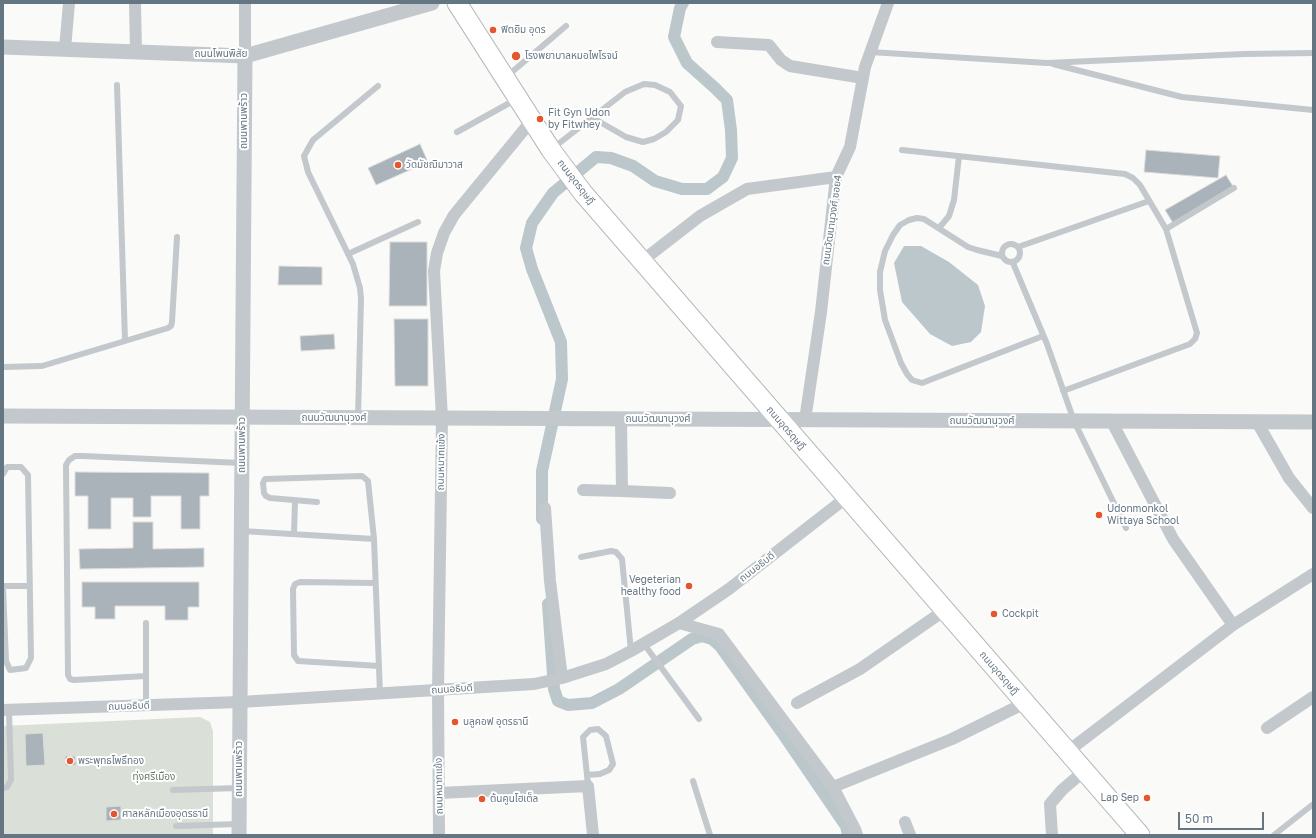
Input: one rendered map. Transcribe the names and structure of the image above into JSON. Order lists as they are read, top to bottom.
{
  "streets": {
    "main road": ["ถนนอุดรดุษฎี"],
    "street": [
      "ถนนโพนพิสัย",
      "ถนนพานพร้าว",
      "ถนนวัฒนานุวงศ์ ซอย4",
      "ถนนวัฒนานุวงศ์",
      "ถนนหมากแข้ง",
      "ถนนอธิบดี"
    ]
  },
  "crossings": [
    ["ถนนโพนพิสัย", "ถนนพานพร้าว"],
    ["ถนนพานพร้าว", "ถนนวัฒนานุวงศ์"],
    ["ถนนพานพร้าว", "ถนนอธิบดี"],
    ["ถนนอุดรดุษฎี", "ถนนวัฒนานุวงศ์"],
    ["ถนนอุดรดุษฎี", "ถนนหมากแข้ง"],
    ["ถนนอุดรดุษฎี", "ถนนอธิบดี"],
    ["ถนนวัฒนานุวงศ์ ซอย4", "ถนนวัฒนานุวงศ์"],
    ["ถนนวัฒนานุวงศ์", "ถนนหมากแข้ง"],
    ["ถนนหมากแข้ง", "ถนนอธิบดี"]
  ],
  "parks": ["ทุ่งศรีเมือง"],
  "places": [
    "ฟิตยิม อุดร",
    "โรงพยาบาลหมอไพโรจน์",
    "Fit Gyn Udon by Fitwhey",
    "วัดมัชฌิมาวาส",
    "Udonmonkol Wittaya School",
    "Vegeterian healthy food",
    "Cockpit",
    "บลูคอฟ อุดรธานี",
    "พระพุทธโพธิ์ทอง",
    "Lap Sep",
    "ต้นคูนโฮเต็ล",
    "ศาลหลักเมืองอุดรธานี"
  ],
  "scale_bar": "50 m"
}
